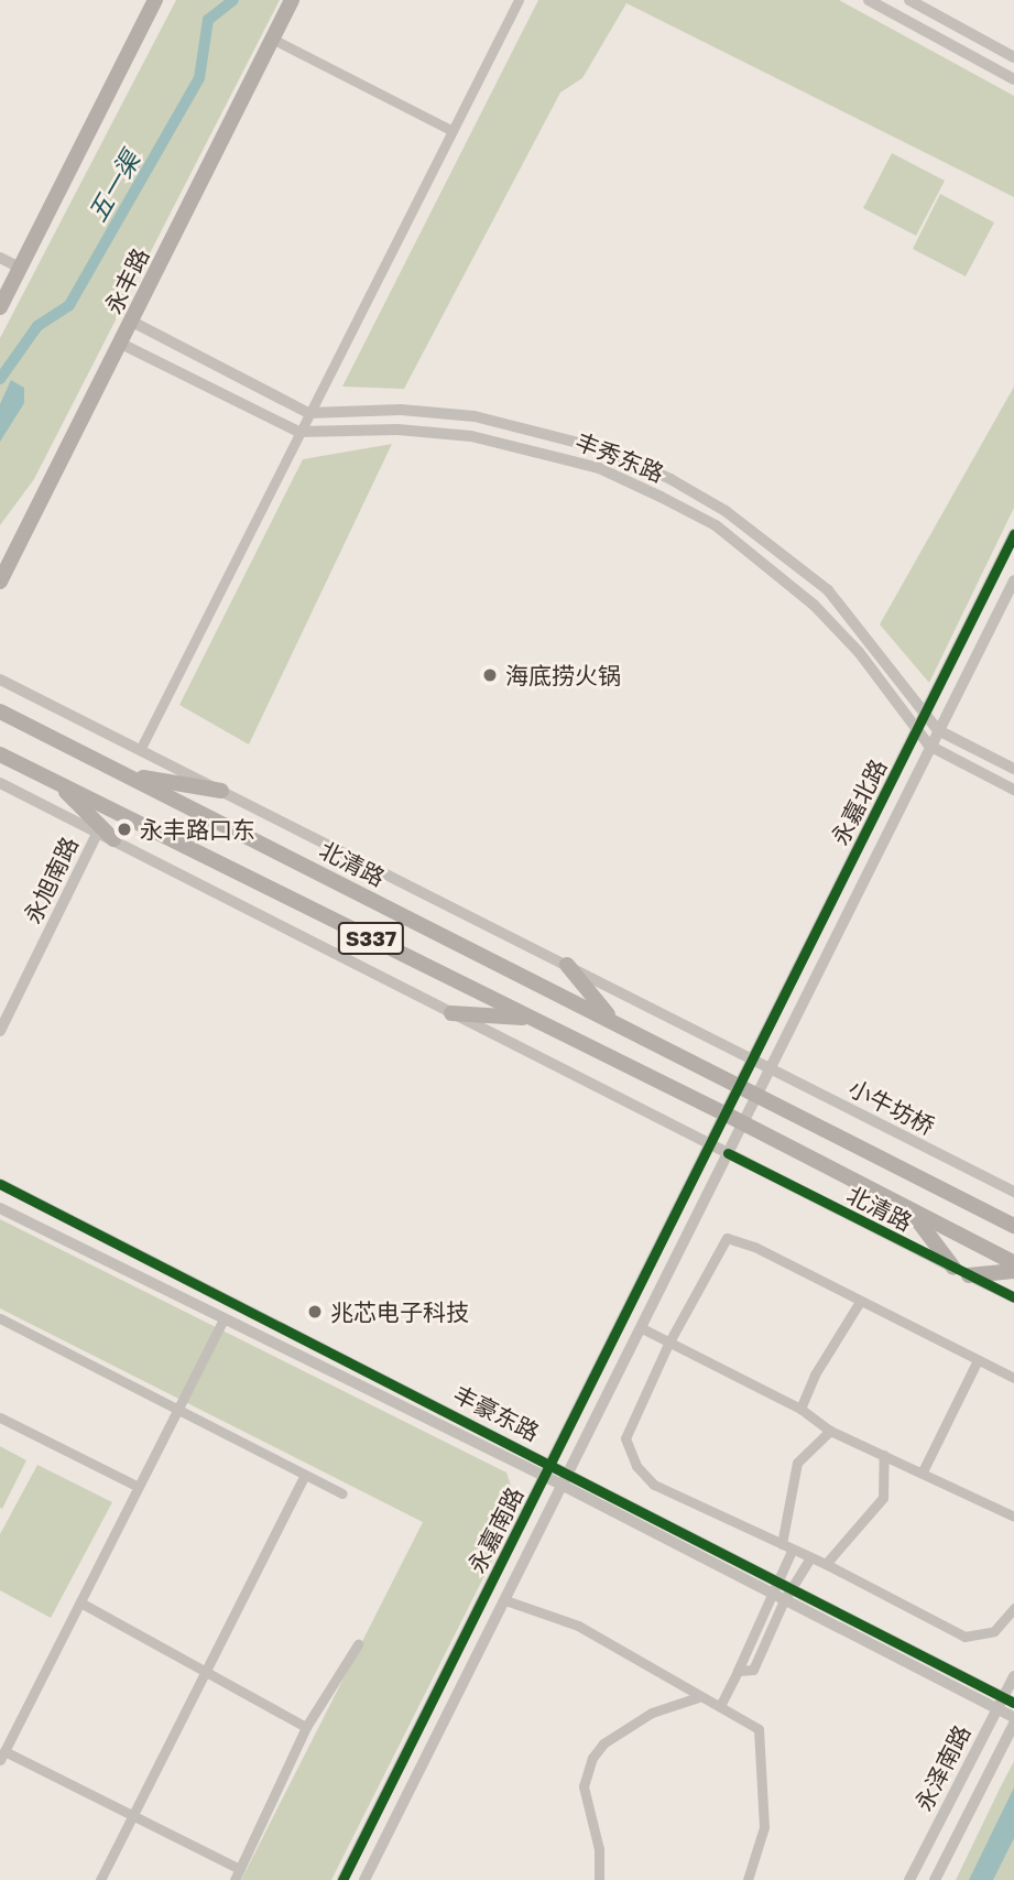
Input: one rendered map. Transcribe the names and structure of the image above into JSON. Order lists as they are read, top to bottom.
{
  "streets": {
    "main road": ["永丰路", "北清路", "S337"],
    "street": [
      "丰秀东路",
      "永嘉北路",
      "永旭南路",
      "小牛坊桥",
      "丰豪东路",
      "永嘉南路",
      "永泽南路"
    ]
  },
  "crossings": [
    ["永丰路", "丰秀东路"],
    ["丰秀东路", "永嘉北路"],
    ["永嘉北路", "北清路"],
    ["永嘉北路", "小牛坊桥"],
    ["永嘉北路", "永嘉南路"],
    ["北清路", "永旭南路"],
    ["北清路", "小牛坊桥"],
    ["北清路", "永嘉南路"],
    ["丰豪东路", "永嘉南路"],
    ["丰豪东路", "永泽南路"]
  ],
  "water": ["五一渠"],
  "places": ["海底捞火锅", "永丰路口东", "兆芯电子科技"]
}
